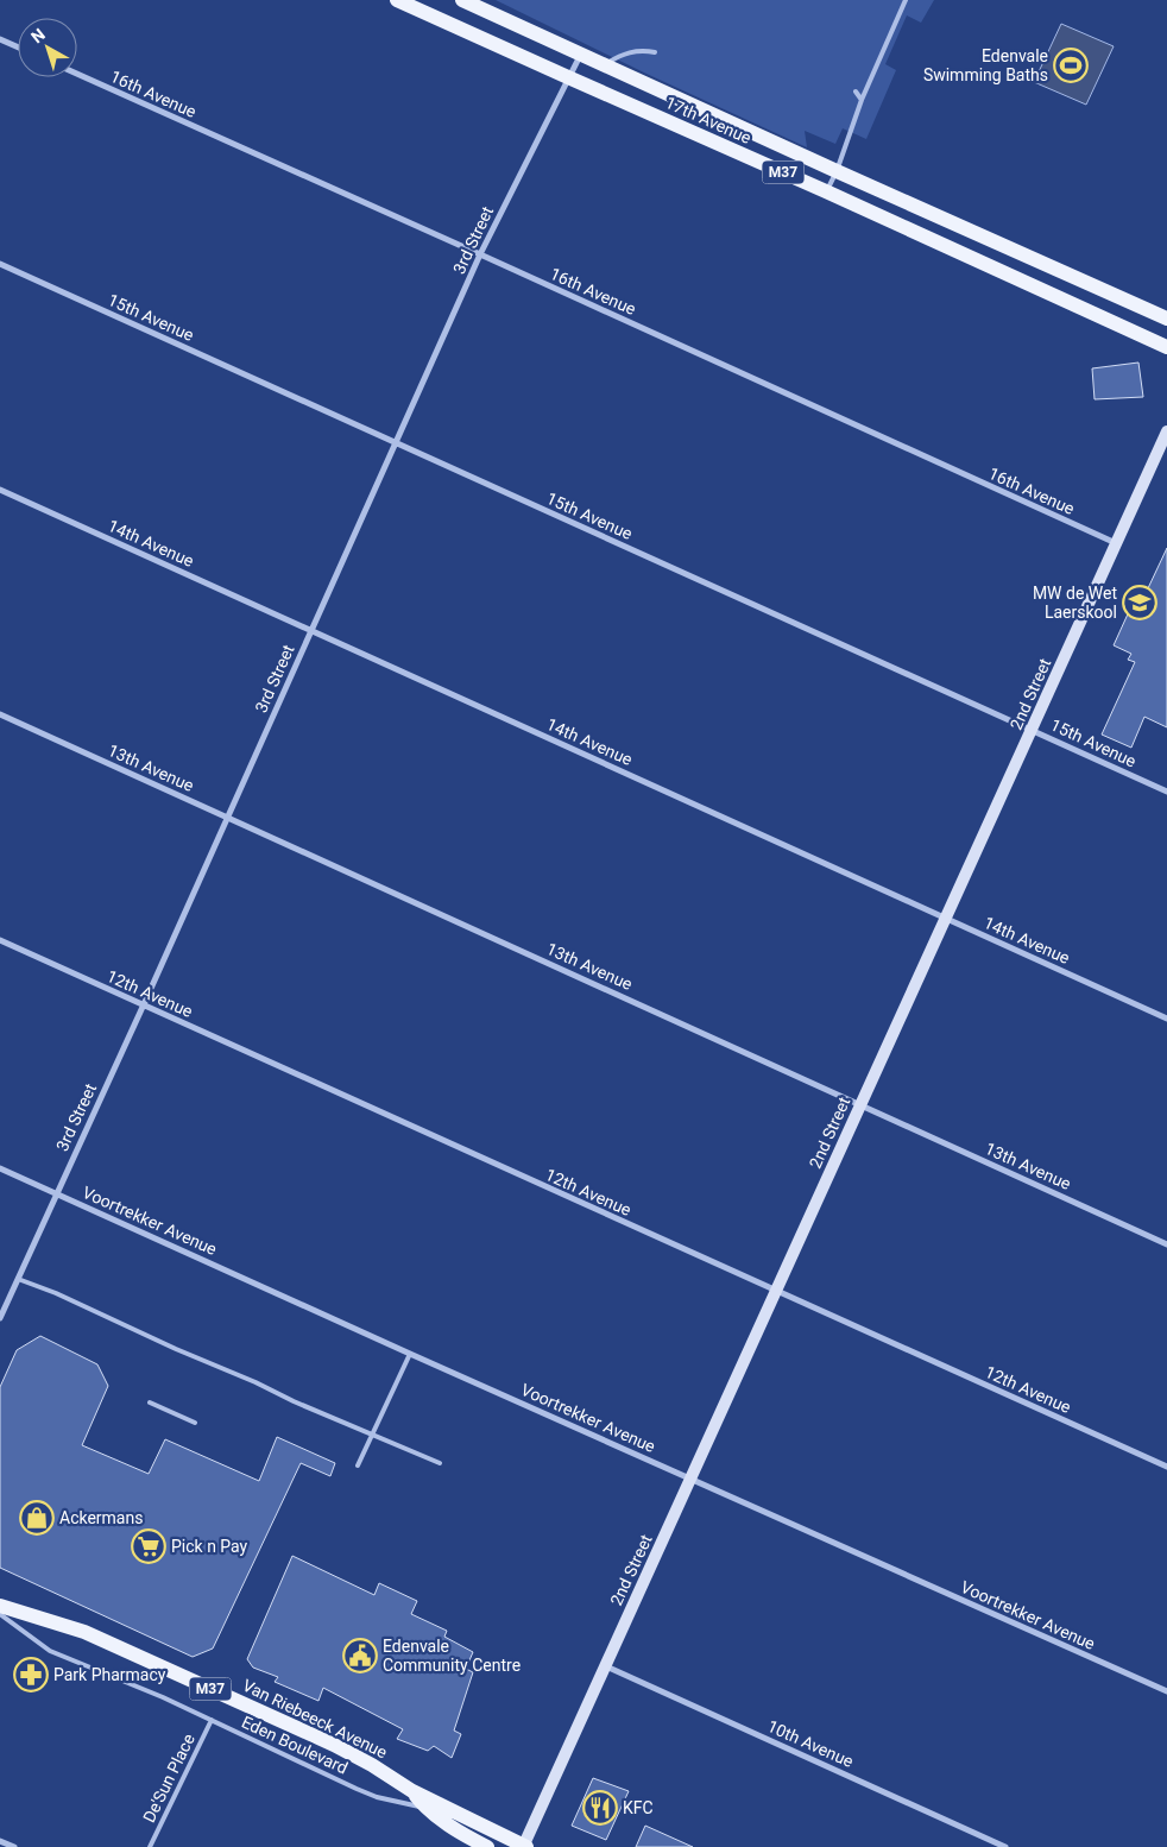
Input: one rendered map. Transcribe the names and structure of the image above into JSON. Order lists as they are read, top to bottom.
{
  "streets": {
    "main road": [
      "17th Avenue",
      "M37",
      "2nd Street",
      "Van Riebeeck Avenue"
    ],
    "street": [
      "16th Avenue",
      "3rd Street",
      "15th Avenue",
      "14th Avenue",
      "13th Avenue",
      "12th Avenue",
      "Voortrekker Avenue",
      "10th Avenue"
    ],
    "lane": ["Eden Boulevard", "De'Sun Place"]
  },
  "crossings": [
    ["16th Avenue", "3rd Street"],
    ["16th Avenue", "2nd Street"],
    ["17th Avenue", "3rd Street"],
    ["3rd Street", "15th Avenue"],
    ["3rd Street", "14th Avenue"],
    ["3rd Street", "13th Avenue"],
    ["3rd Street", "12th Avenue"],
    ["3rd Street", "Voortrekker Avenue"],
    ["15th Avenue", "2nd Street"],
    ["14th Avenue", "2nd Street"],
    ["2nd Street", "13th Avenue"],
    ["2nd Street", "12th Avenue"],
    ["2nd Street", "Voortrekker Avenue"],
    ["2nd Street", "Van Riebeeck Avenue"],
    ["2nd Street", "10th Avenue"],
    ["Van Riebeeck Avenue", "Eden Boulevard"],
    ["Eden Boulevard", "De'Sun Place"]
  ],
  "places": {
    "sports": ["Edenvale Swimming Baths"],
    "school or university": ["MW de Wet Laerskool"],
    "shop": ["Ackermans"],
    "supermarket": ["Pick n Pay"],
    "public building": ["Edenvale Community Centre"],
    "pharmacy": ["Park Pharmacy"],
    "restaurant": ["KFC"]
  },
  "north": "top left"
}
